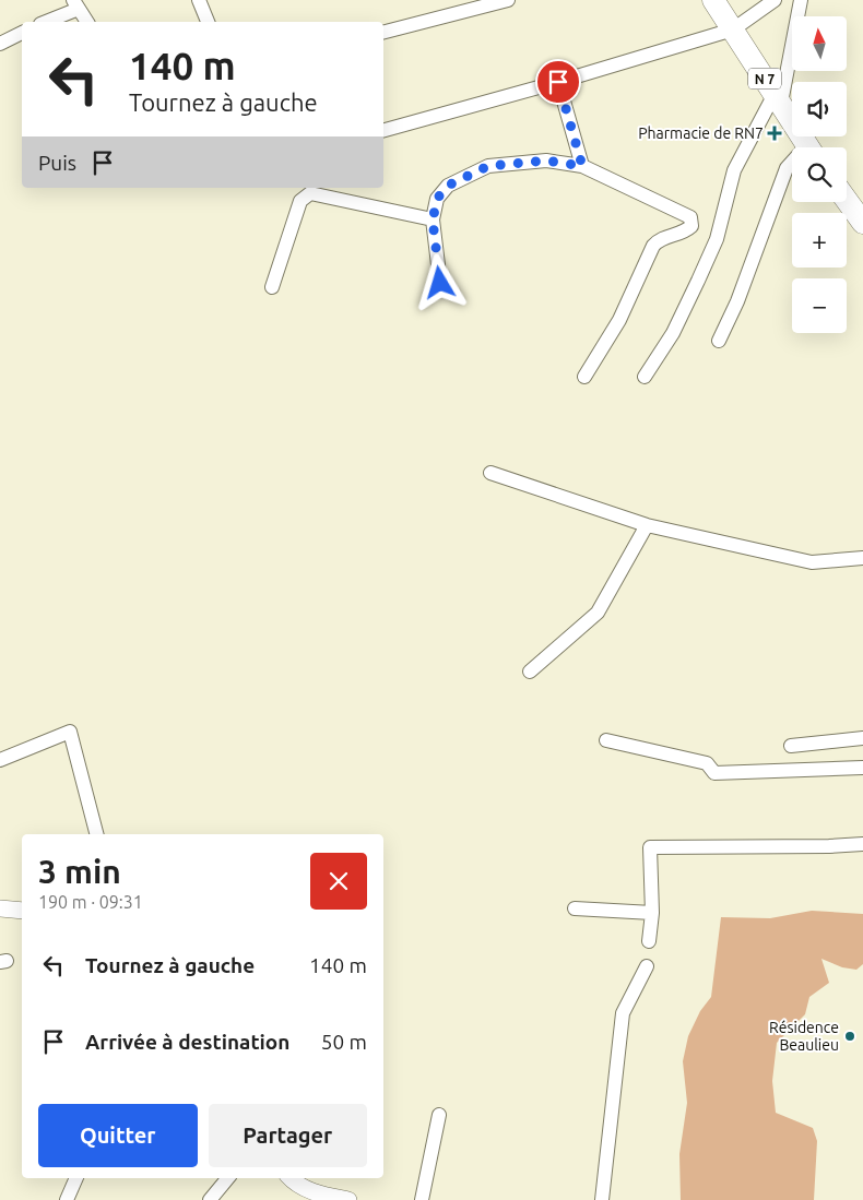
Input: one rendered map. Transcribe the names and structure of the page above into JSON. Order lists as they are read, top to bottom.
{
  "streets": {
    "main road": ["N 7"]
  },
  "places": {
    "health": ["Pharmacie de RN7"],
    "other": ["Résidence Beaulieu"]
  },
  "north": "top",
  "page": {
    "map_buttons": ["+", "−"],
    "turn": ["140 m", "Tournez à gauche"],
    "then": "Puis",
    "heading": ["3 min", "190 m · 09:31"],
    "list": [
      {
        "name": "Tournez à gauche",
        "value": "140 m"
      },
      {
        "name": "Arrivée à destination",
        "value": "50 m"
      }
    ],
    "buttons": ["Quitter", "Partager"]
  }
}
